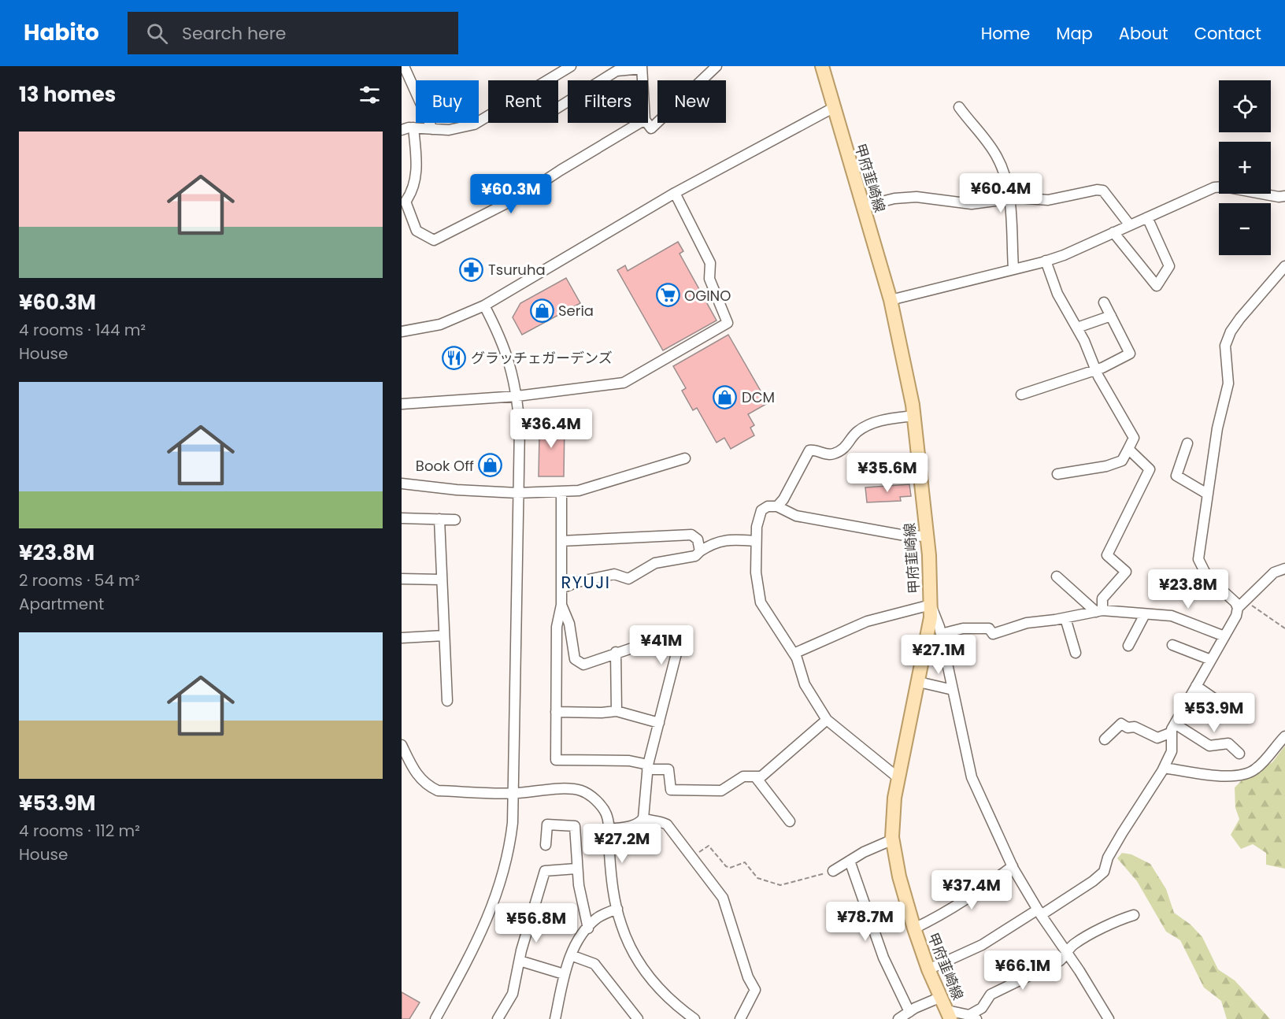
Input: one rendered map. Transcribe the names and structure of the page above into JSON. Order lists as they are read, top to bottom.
{
  "streets": {
    "main road": ["甲府韮崎線"]
  },
  "districts": ["RYUJI"],
  "places": {
    "pharmacy": ["Tsuruha"],
    "supermarket": ["OGINO"],
    "shop": ["Seria", "DCM", "Book Off"],
    "restaurant": ["グラッチェガーデンズ"]
  },
  "page": {
    "header": "Habito",
    "search": "Search here",
    "nav": [
      "Home",
      "Map",
      "About",
      "Contact"
    ],
    "heading": "13 homes",
    "map_buttons": ["+", "−"],
    "chip": [
      "Buy",
      "Rent",
      "Filters",
      "New"
    ],
    "list": [
      {
        "name": "¥60.3M",
        "note": "4 rooms · 144 m² · House"
      },
      {
        "name": "¥23.8M",
        "note": "2 rooms · 54 m² · Apartment"
      },
      {
        "name": "¥53.9M",
        "note": "4 rooms · 112 m² · House"
      }
    ],
    "price": [
      "¥60.4M",
      "¥60.3M",
      "¥36.4M",
      "¥35.6M",
      "¥23.8M",
      "¥41M",
      "¥27.1M",
      "¥53.9M",
      "¥27.2M",
      "¥37.4M",
      "¥78.7M",
      "¥56.8M",
      "¥66.1M"
    ]
  }
}
